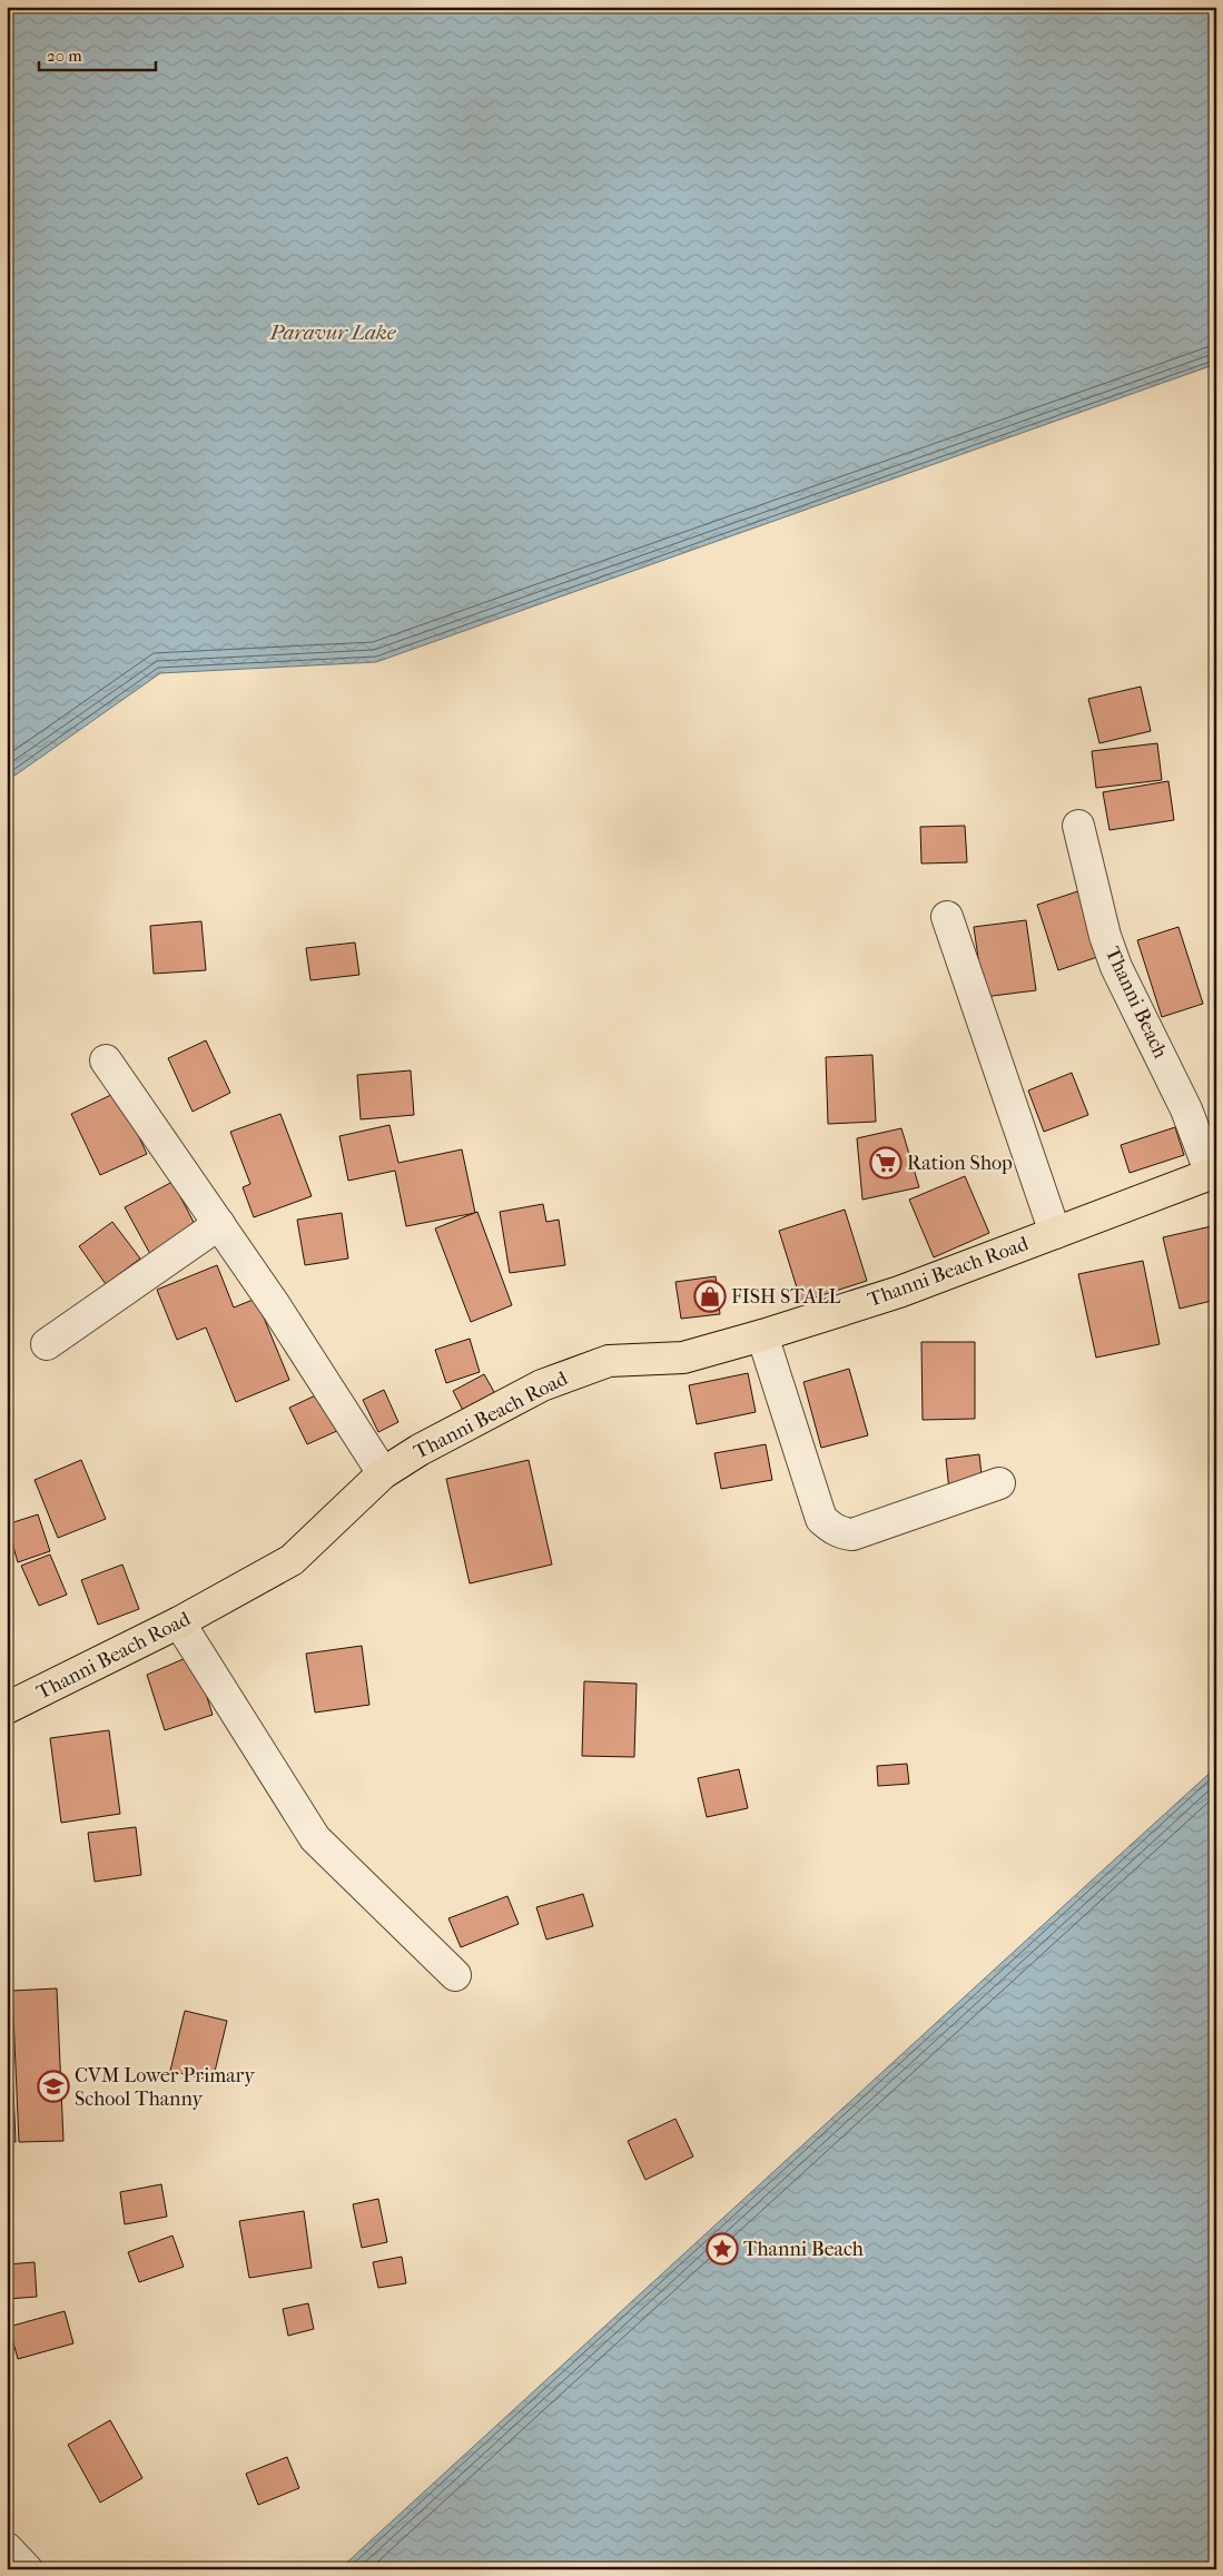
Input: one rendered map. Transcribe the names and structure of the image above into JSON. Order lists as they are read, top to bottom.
{
  "streets": {
    "main road": ["Thanni Beach Road"],
    "street": ["Thanni Beach"]
  },
  "crossings": [
    ["Thanni Beach", "Thanni Beach Road"]
  ],
  "water": ["Paravur Lake"],
  "places": {
    "supermarket": ["Ration Shop"],
    "shop": ["FISH STALL"],
    "school or university": ["CVM Lower Primary School Thanny"],
    "place": ["Thanni Beach"]
  },
  "scale_bar": "20 m"
}
